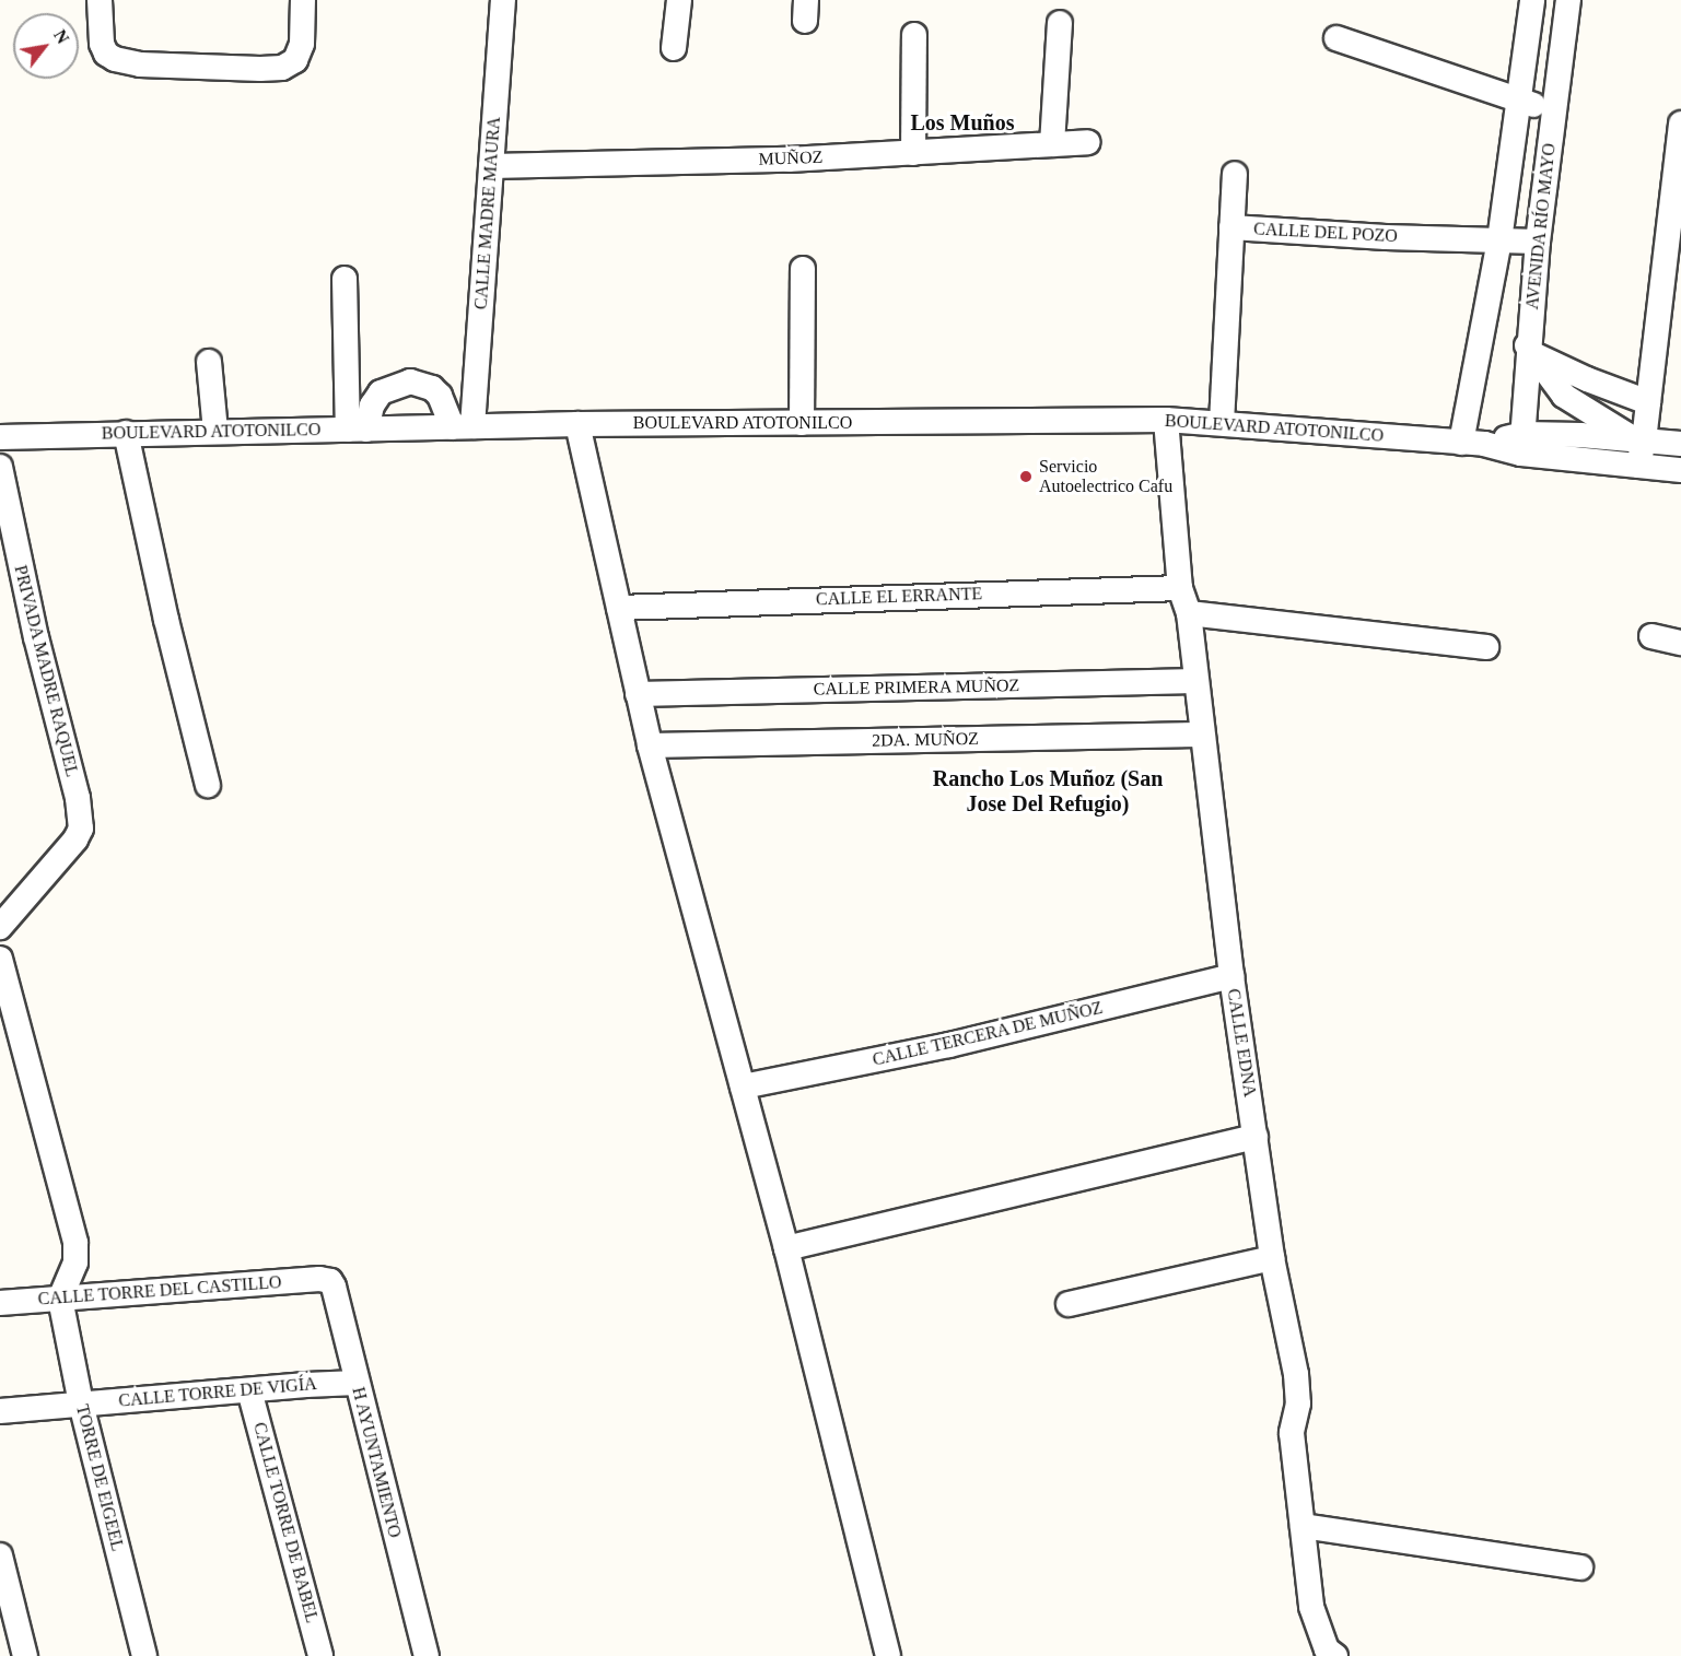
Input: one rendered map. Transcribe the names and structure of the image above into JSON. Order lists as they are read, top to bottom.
{
  "streets": {
    "street": [
      "MUÑOZ",
      "CALLE MADRE MAURA",
      "AVENIDA RÍO MAYO",
      "CALLE DEL POZO",
      "BOULEVARD ATOTONILCO",
      "CALLE EL ERRANTE",
      "PRIVADA MADRE RAQUEL",
      "CALLE PRIMERA MUÑOZ",
      "2DA. MUÑOZ",
      "CALLE TERCERA DE MUÑOZ",
      "CALLE EDNA",
      "CALLE TORRE DEL CASTILLO",
      "CALLE TORRE DE VIGÍA",
      "H AYUNTAMIENTO",
      "TORRE DE EIGEEL",
      "CALLE TORRE DE BABEL"
    ]
  },
  "crossings": [
    ["MUÑOZ", "CALLE MADRE MAURA"],
    ["CALLE MADRE MAURA", "BOULEVARD ATOTONILCO"],
    ["AVENIDA RÍO MAYO", "CALLE DEL POZO"],
    ["AVENIDA RÍO MAYO", "BOULEVARD ATOTONILCO"],
    ["CALLE DEL POZO", "BOULEVARD ATOTONILCO"],
    ["BOULEVARD ATOTONILCO", "CALLE EDNA"],
    ["CALLE EL ERRANTE", "CALLE EDNA"],
    ["CALLE PRIMERA MUÑOZ", "CALLE EDNA"],
    ["2DA. MUÑOZ", "CALLE EDNA"],
    ["CALLE TERCERA DE MUÑOZ", "CALLE EDNA"],
    ["CALLE TORRE DEL CASTILLO", "H AYUNTAMIENTO"],
    ["CALLE TORRE DEL CASTILLO", "TORRE DE EIGEEL"],
    ["CALLE TORRE DE VIGÍA", "H AYUNTAMIENTO"],
    ["CALLE TORRE DE VIGÍA", "TORRE DE EIGEEL"],
    ["CALLE TORRE DE VIGÍA", "CALLE TORRE DE BABEL"]
  ],
  "districts": ["Los Muños", "Rancho Los Muñoz (San Jose Del Refugio)"],
  "places": ["Servicio Autoelectrico Cafu"],
  "north": "top right"
}
